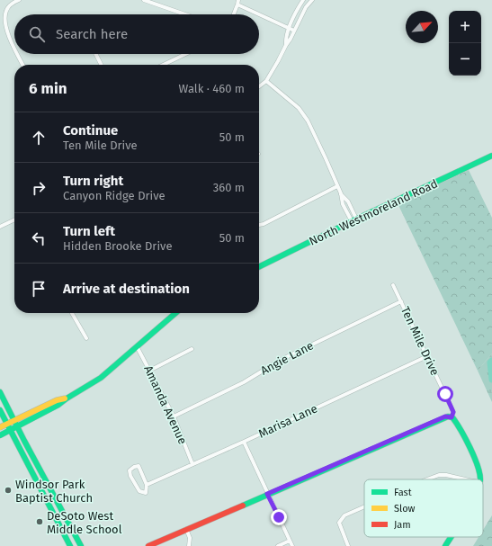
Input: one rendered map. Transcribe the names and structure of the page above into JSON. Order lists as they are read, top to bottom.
{
  "streets": {
    "main road": ["North Westmoreland Road", "Ten Mile Drive"],
    "street": ["Angie Lane", "Amanda Avenue", "Marisa Lane"]
  },
  "crossings": [
    ["Ten Mile Drive", "Angie Lane"],
    ["Ten Mile Drive", "Marisa Lane"],
    ["Angie Lane", "Amanda Avenue"],
    ["Amanda Avenue", "Marisa Lane"]
  ],
  "places": ["Windsor Park Baptist Church", "DeSoto West Middle School"],
  "legend": ["Fast", "Slow", "Jam"],
  "north": "top right",
  "page": {
    "map_buttons": ["+", "−"],
    "search": "Search here",
    "heading": ["6 min", "Walk · 460 m"],
    "list": [
      ["Continue", "Ten Mile Drive", "50 m"],
      ["Turn right", "Canyon Ridge Drive", "360 m"],
      ["Turn left", "Hidden Brooke Drive", "50 m"],
      "Arrive at destination"
    ]
  }
}
